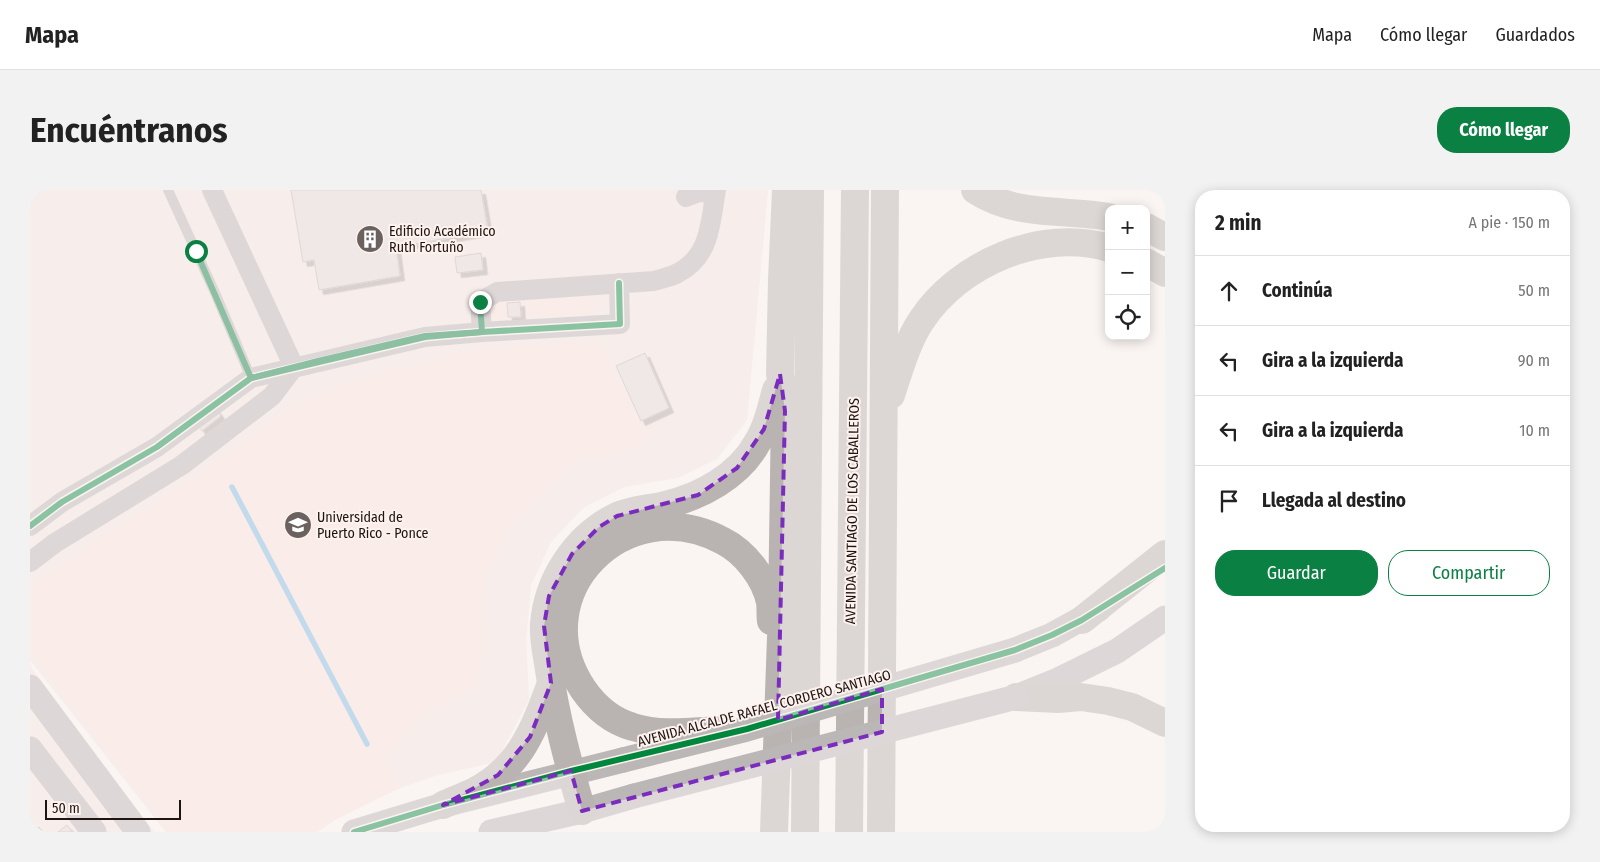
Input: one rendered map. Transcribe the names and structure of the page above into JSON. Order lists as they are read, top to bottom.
{
  "streets": {
    "highway": ["AVENIDA SANTIAGO DE LOS CABALLEROS"],
    "street": ["AVENIDA ALCALDE RAFAEL CORDERO SANTIAGO"]
  },
  "places": {
    "building": ["Edificio Académico Ruth Fortuño"],
    "school or university": ["Universidad de Puerto Rico - Ponce"]
  },
  "scale_bar": "50 m",
  "page": {
    "header": "Mapa",
    "nav": ["Mapa", "Cómo llegar", "Guardados"],
    "buttons": [
      "Cómo llegar",
      ["Guardar", "Compartir"]
    ],
    "title": "Encuéntranos",
    "heading": ["2 min", "A pie · 150 m"],
    "map_buttons": ["+", "−"],
    "list": [
      ["Continúa", "50 m"],
      ["Gira a la izquierda", "90 m"],
      ["Gira a la izquierda", "10 m"],
      "Llegada al destino"
    ],
    "scale": "50 m"
  }
}
